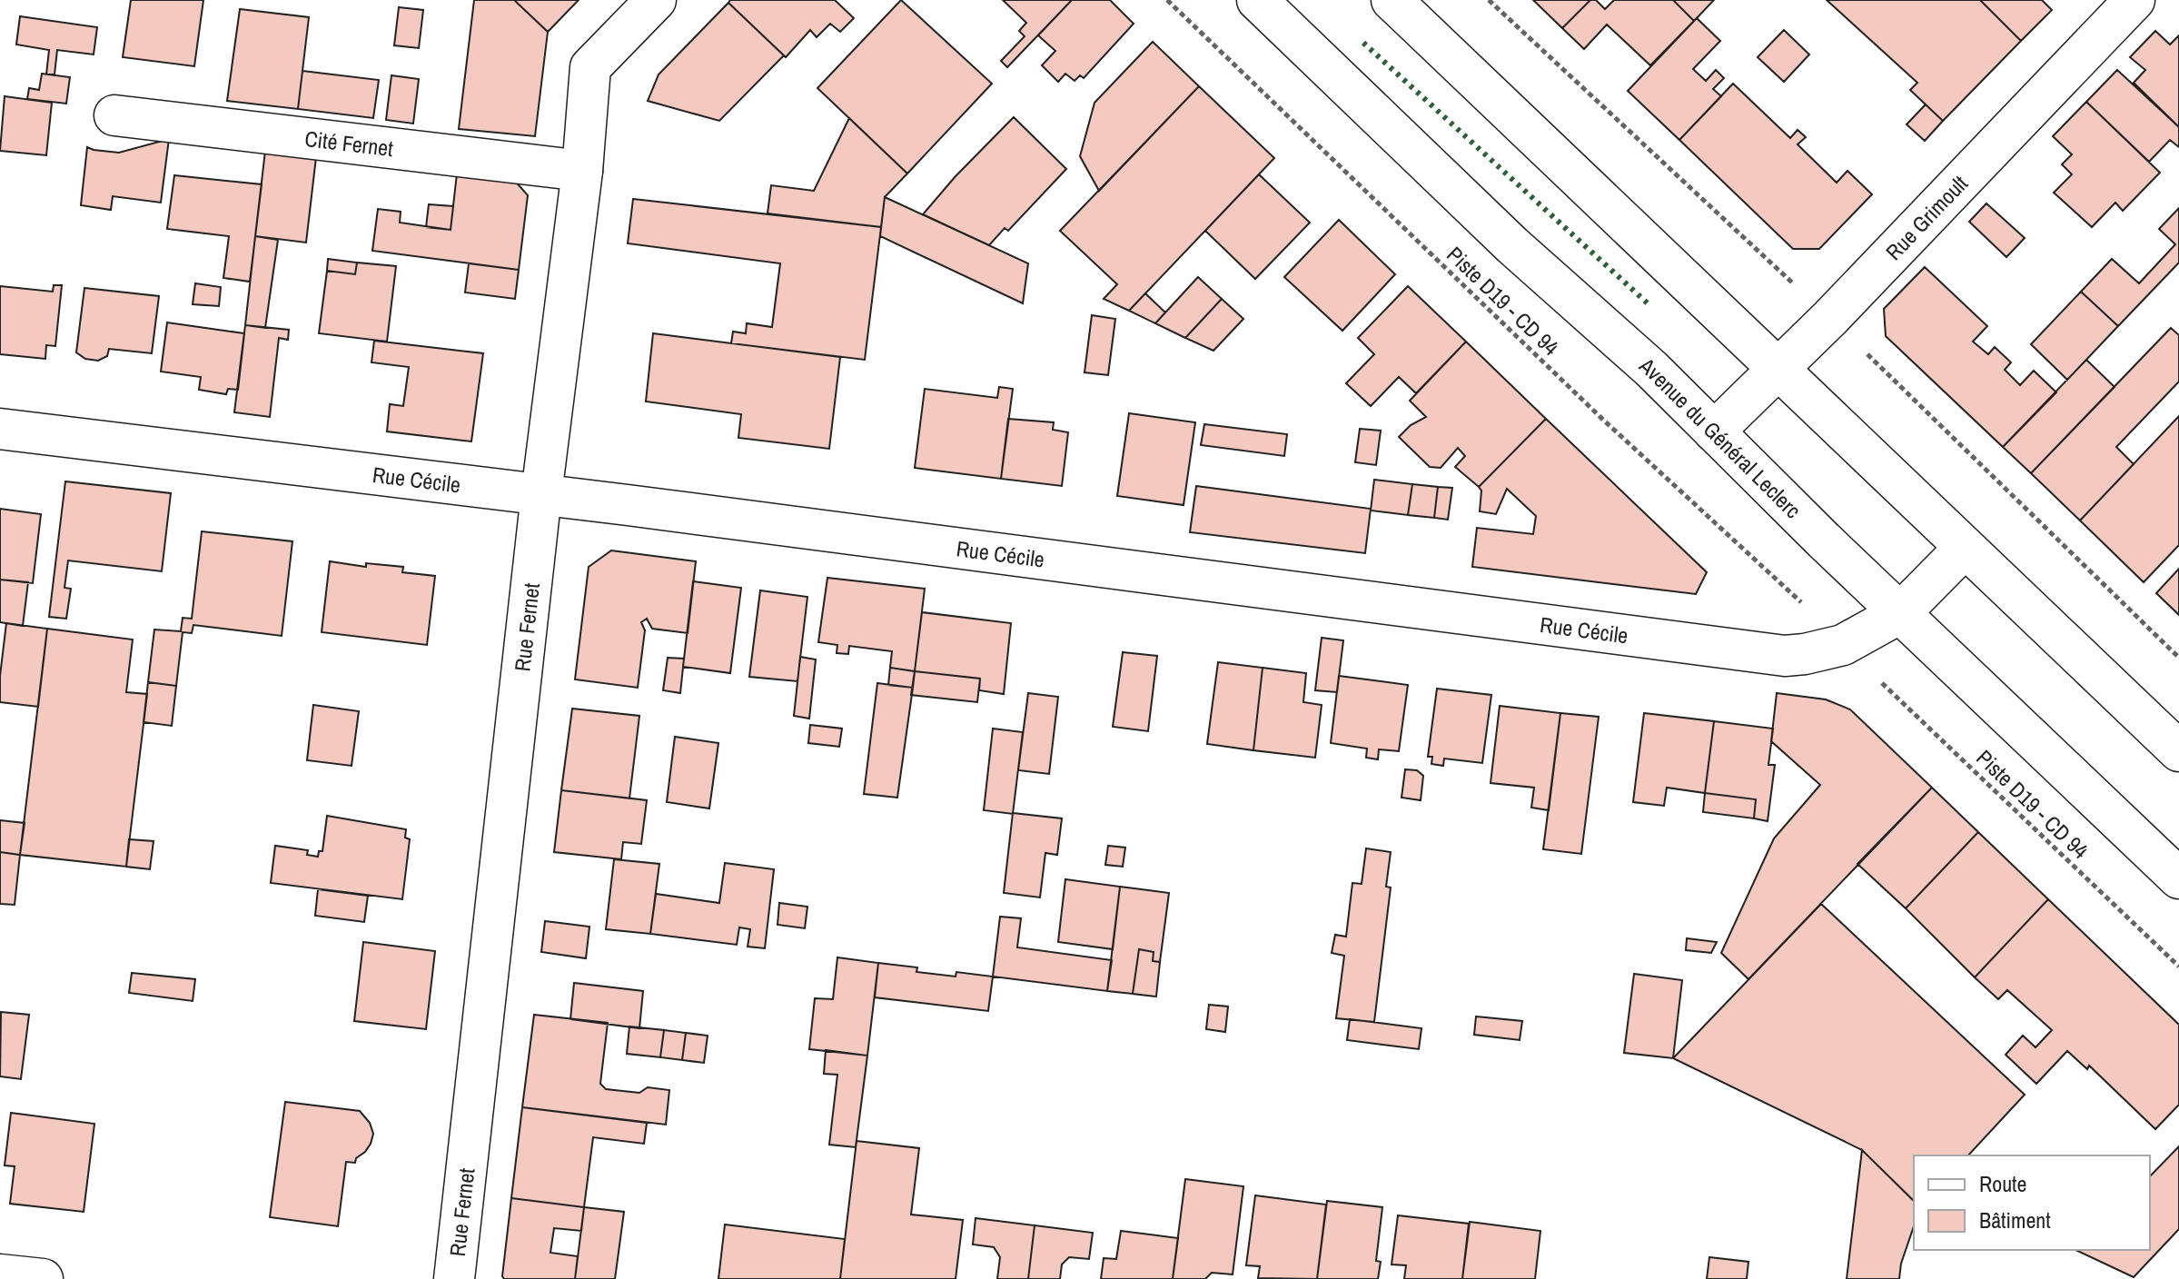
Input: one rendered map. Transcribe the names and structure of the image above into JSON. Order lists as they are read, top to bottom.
{
  "streets": {
    "street": [
      "Cité Fernet",
      "Rue Grimoult",
      "Avenue du Général Leclerc",
      "Rue Cécile",
      "Rue Fernet"
    ],
    "path": ["Piste D19 - CD 94"]
  },
  "crossings": [
    ["Cité Fernet", "Rue Fernet"],
    ["Rue Grimoult", "Avenue du Général Leclerc"],
    ["Avenue du Général Leclerc", "Rue Cécile"],
    ["Rue Cécile", "Rue Fernet"]
  ],
  "legend": ["Route", "Bâtiment"]
}
